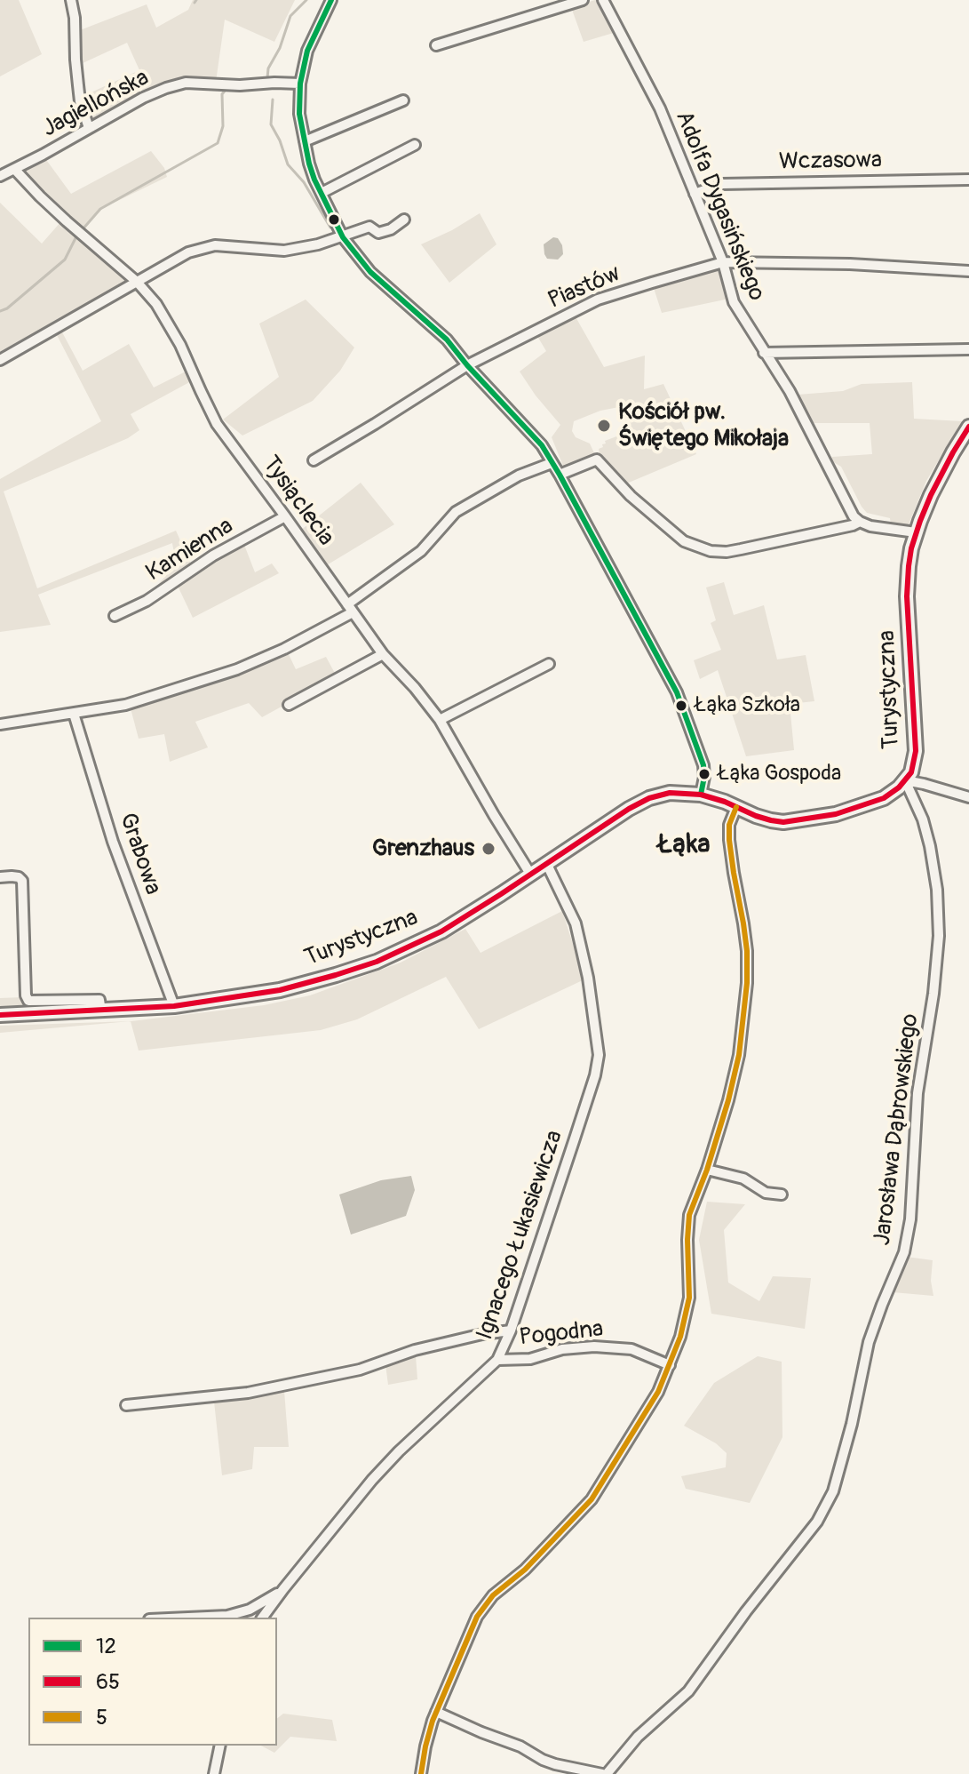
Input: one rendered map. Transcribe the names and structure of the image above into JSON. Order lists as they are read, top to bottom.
{
  "streets": {
    "main road": ["Turystyczna"],
    "street": [
      "Jagiellońska",
      "Wczasowa",
      "Adolfa Dygasińskiego",
      "Piastów",
      "Tysiąclecia",
      "Kamienna",
      "Grabowa",
      "Jarosława Dąbrowskiego",
      "Ignacego Łukasiewicza",
      "Pogodna"
    ]
  },
  "crossings": [
    ["Jagiellońska", "Tysiąclecia"],
    ["Wczasowa", "Adolfa Dygasińskiego"],
    ["Adolfa Dygasińskiego", "Piastów"],
    ["Tysiąclecia", "Kamienna"],
    ["Tysiąclecia", "Turystyczna"],
    ["Turystyczna", "Grabowa"],
    ["Turystyczna", "Jarosława Dąbrowskiego"],
    ["Turystyczna", "Ignacego Łukasiewicza"],
    ["Ignacego Łukasiewicza", "Pogodna"]
  ],
  "districts": ["Łąka"],
  "places": [
    "Kościół pw. Świętego Mikołaja",
    "Łąka Szkoła",
    "Łąka Gospoda",
    "Grenzhaus"
  ],
  "lines": ["transit line 12", "transit line 65", "transit line 5"],
  "legend": ["12", "65", "5"]
}
